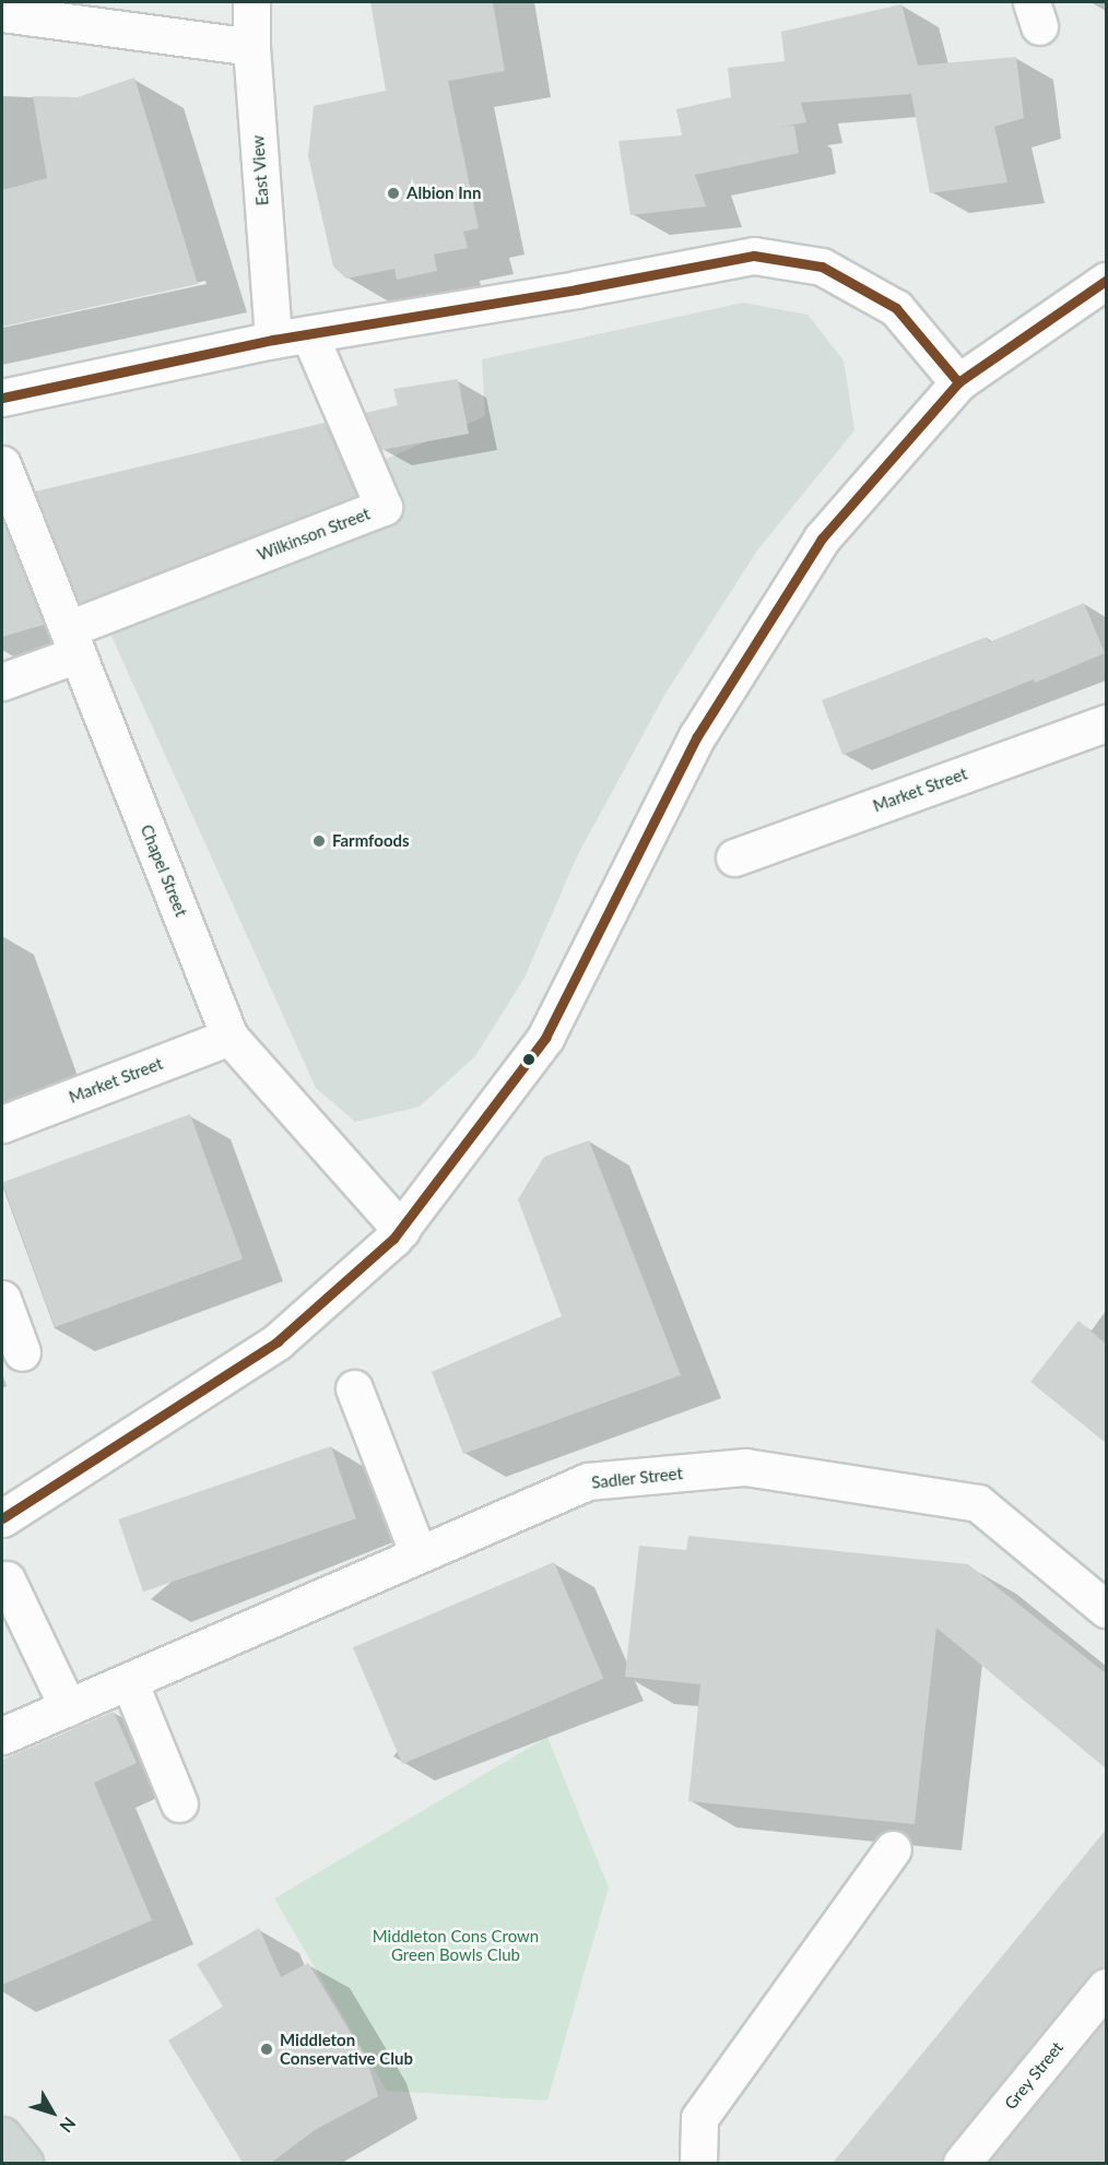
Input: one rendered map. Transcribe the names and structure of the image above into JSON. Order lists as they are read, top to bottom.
{
  "streets": {
    "street": [
      "East View",
      "Wilkinson Street",
      "Market Street",
      "Chapel Street",
      "Sadler Street",
      "Grey Street"
    ]
  },
  "crossings": [
    ["Wilkinson Street", "Chapel Street"],
    ["Market Street", "Chapel Street"]
  ],
  "parks": ["Middleton Cons Crown Green Bowls Club"],
  "places": ["Albion Inn", "Farmfoods", "Middleton Conservative Club"],
  "north": "bottom right"
}
